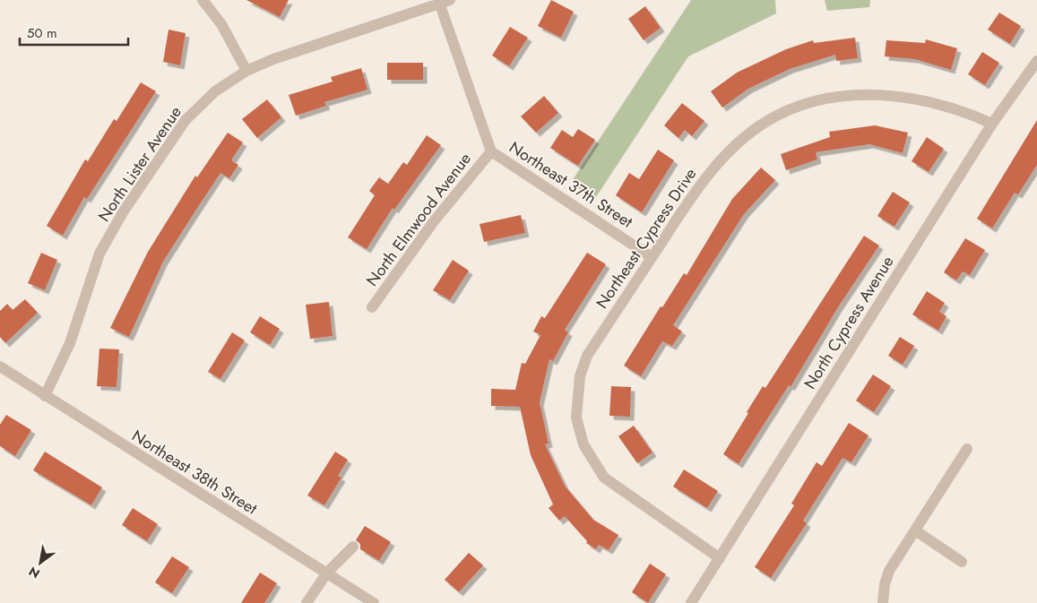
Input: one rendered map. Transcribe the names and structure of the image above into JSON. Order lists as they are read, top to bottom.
{
  "streets": {
    "street": [
      "North Lister Avenue",
      "Northeast 37th Street",
      "North Elmwood Avenue",
      "Northeast Cypress Drive",
      "North Cypress Avenue",
      "Northeast 38th Street"
    ]
  },
  "crossings": [
    ["North Lister Avenue", "Northeast 37th Street"],
    ["North Lister Avenue", "Northeast 38th Street"],
    ["Northeast 37th Street", "North Elmwood Avenue"],
    ["Northeast 37th Street", "Northeast Cypress Drive"],
    ["Northeast Cypress Drive", "North Cypress Avenue"]
  ],
  "scale_bar": "50 m",
  "north": "bottom left"
}
